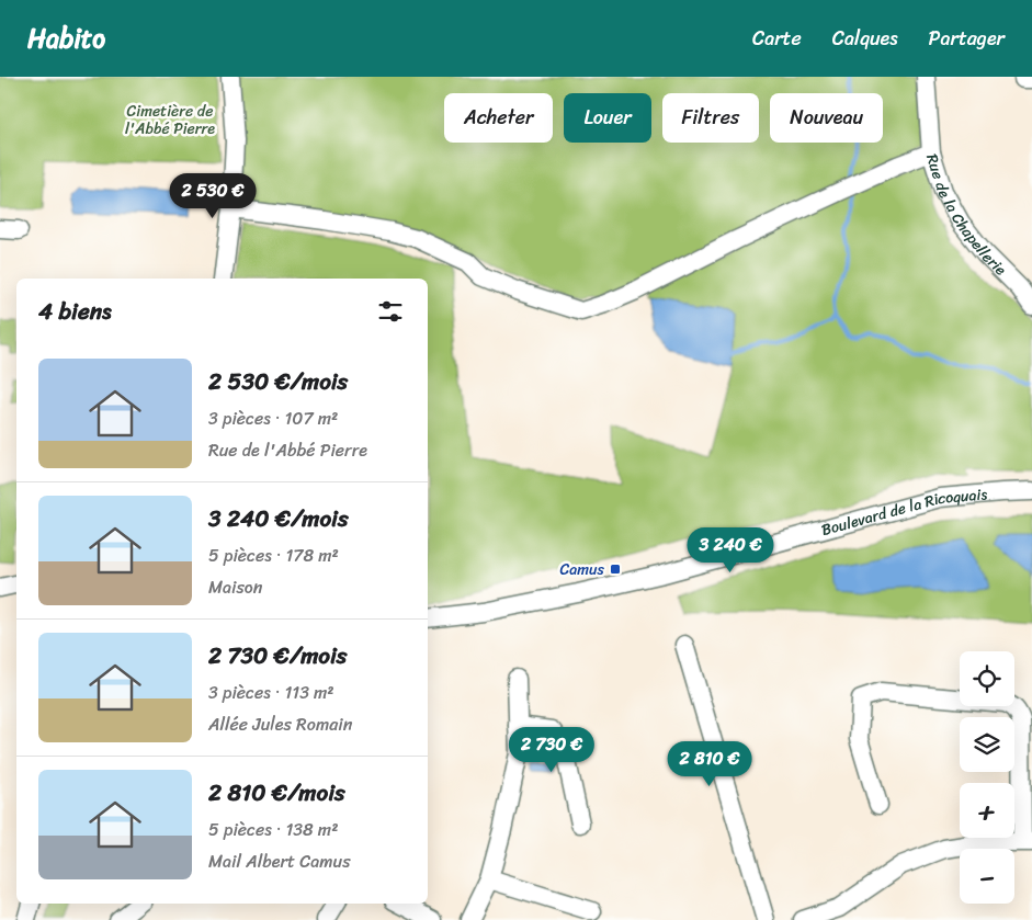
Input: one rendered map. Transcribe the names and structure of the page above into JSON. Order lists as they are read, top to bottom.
{
  "streets": {
    "street": ["Rue de la Chapellerie", "Boulevard de la Ricoquais"]
  },
  "parks": ["Cimetière de l'Abbé Pierre"],
  "places": {
    "transit": ["Camus"]
  },
  "page": {
    "header": "Habito",
    "nav": ["Carte", "Calques", "Partager"],
    "chip": [
      "Acheter",
      "Louer",
      "Filtres",
      "Nouveau"
    ],
    "price": [
      "2 530 €",
      "3 240 €",
      "2 730 €",
      "2 810 €"
    ],
    "heading": "4 biens",
    "list": [
      {
        "name": "2 530 €/mois",
        "note": "3 pièces · 107 m² · Rue de l'Abbé Pierre"
      },
      {
        "name": "3 240 €/mois",
        "note": "5 pièces · 178 m² · Maison"
      },
      {
        "name": "2 730 €/mois",
        "note": "3 pièces · 113 m² · Allée Jules Romain"
      },
      {
        "name": "2 810 €/mois",
        "note": "5 pièces · 138 m² · Mail Albert Camus"
      }
    ],
    "map_buttons": ["+", "−"]
  }
}
